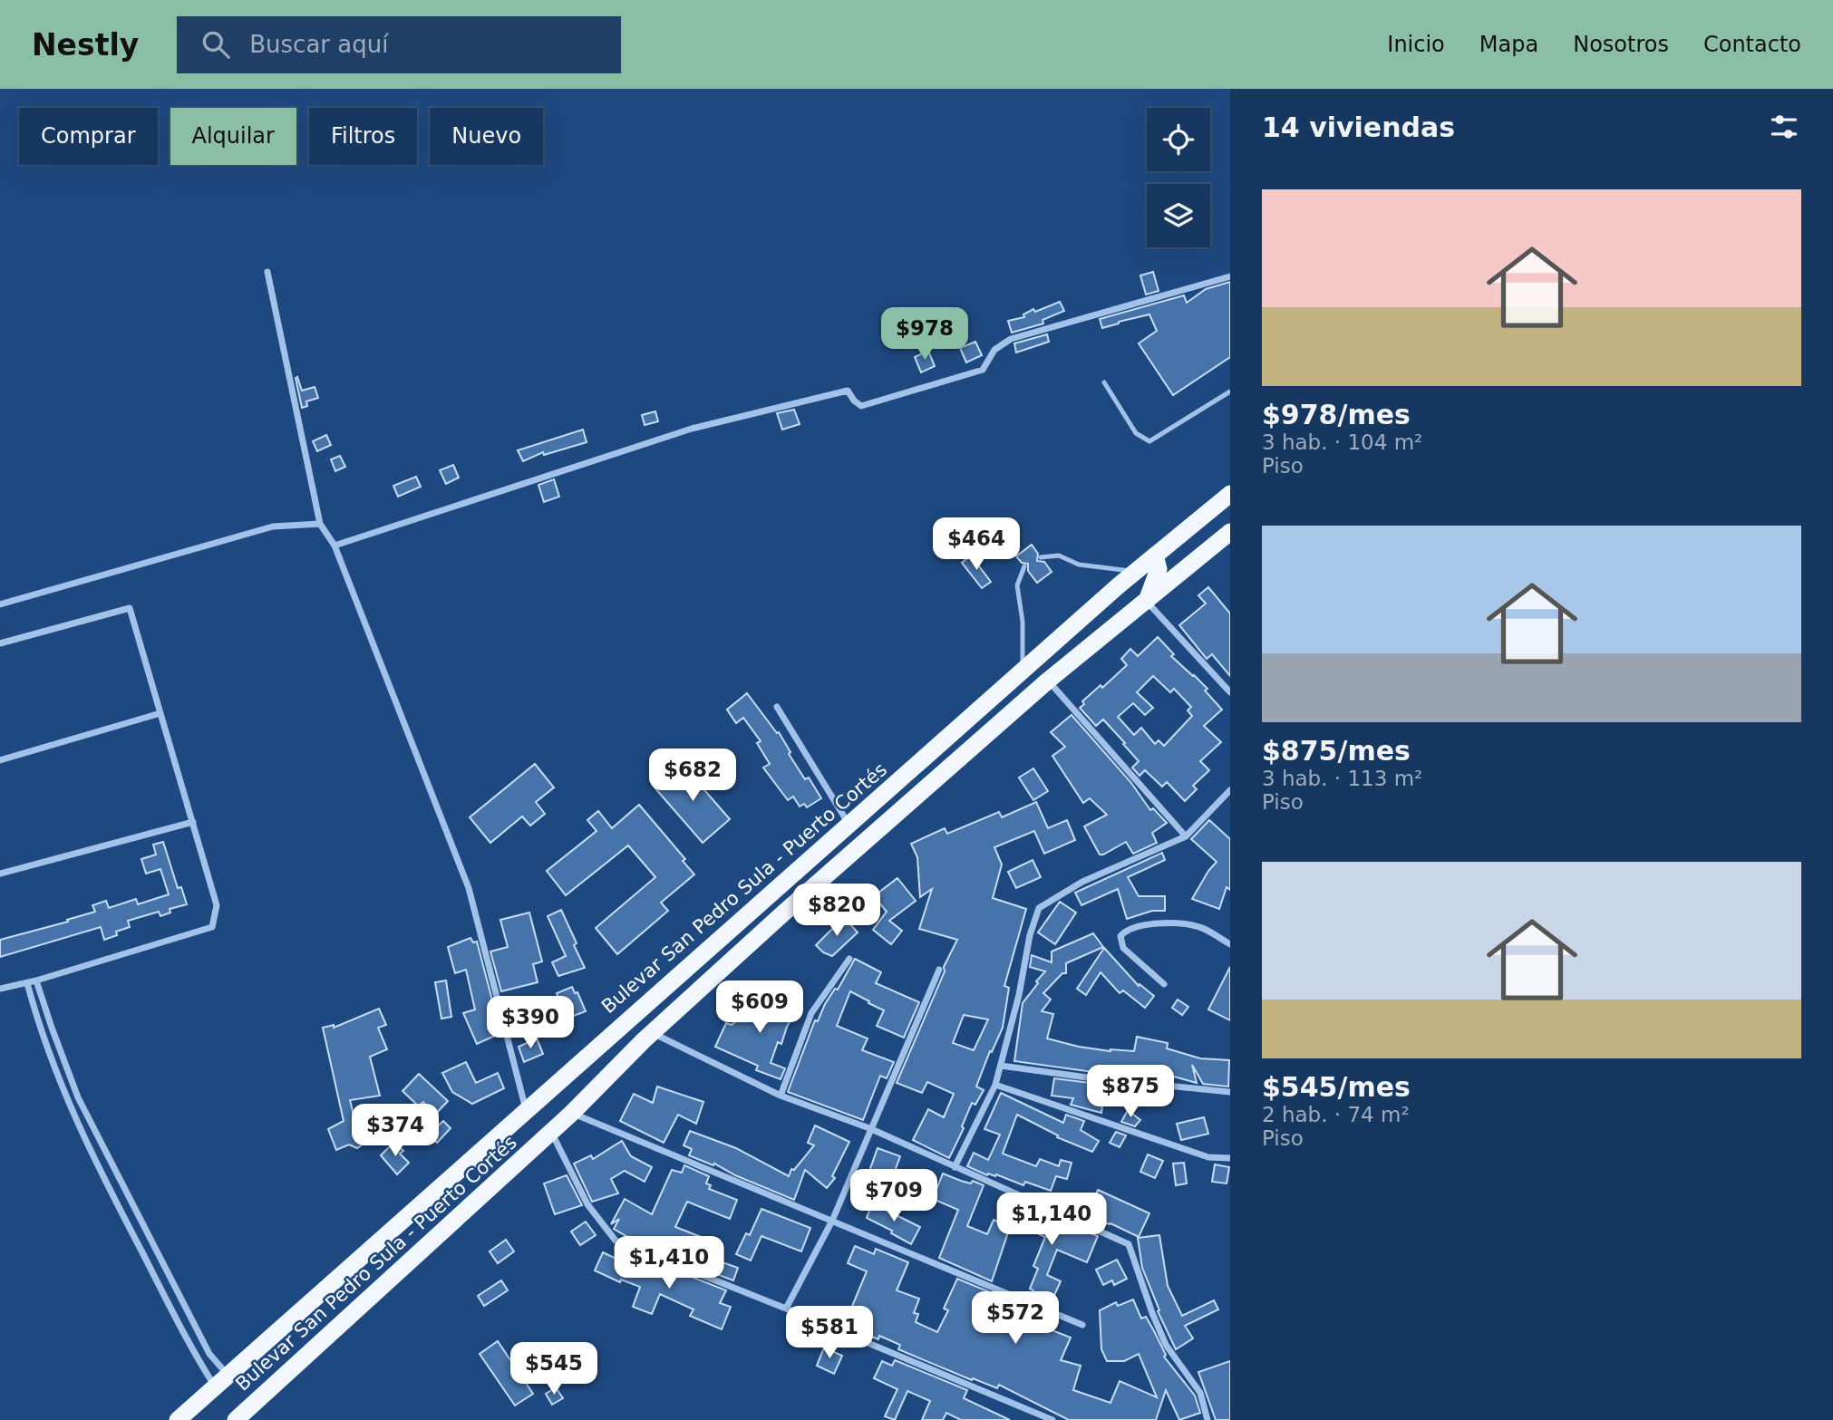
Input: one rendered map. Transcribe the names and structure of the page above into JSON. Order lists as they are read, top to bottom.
{
  "streets": {
    "highway": ["Bulevar San Pedro Sula - Puerto Cortés"]
  },
  "page": {
    "header": "Nestly",
    "search": "Buscar aquí",
    "nav": [
      "Inicio",
      "Mapa",
      "Nosotros",
      "Contacto"
    ],
    "heading": "14 viviendas",
    "chip": [
      "Comprar",
      "Alquilar",
      "Filtros",
      "Nuevo"
    ],
    "list": [
      {
        "name": "$978/mes",
        "note": "3 hab. · 104 m² · Piso"
      },
      {
        "name": "$875/mes",
        "note": "3 hab. · 113 m² · Piso"
      },
      {
        "name": "$545/mes",
        "note": "2 hab. · 74 m² · Piso"
      }
    ],
    "price": [
      "$978",
      "$464",
      "$682",
      "$820",
      "$609",
      "$390",
      "$875",
      "$374",
      "$709",
      "$1,140",
      "$1,410",
      "$572",
      "$581",
      "$545"
    ]
  }
}
